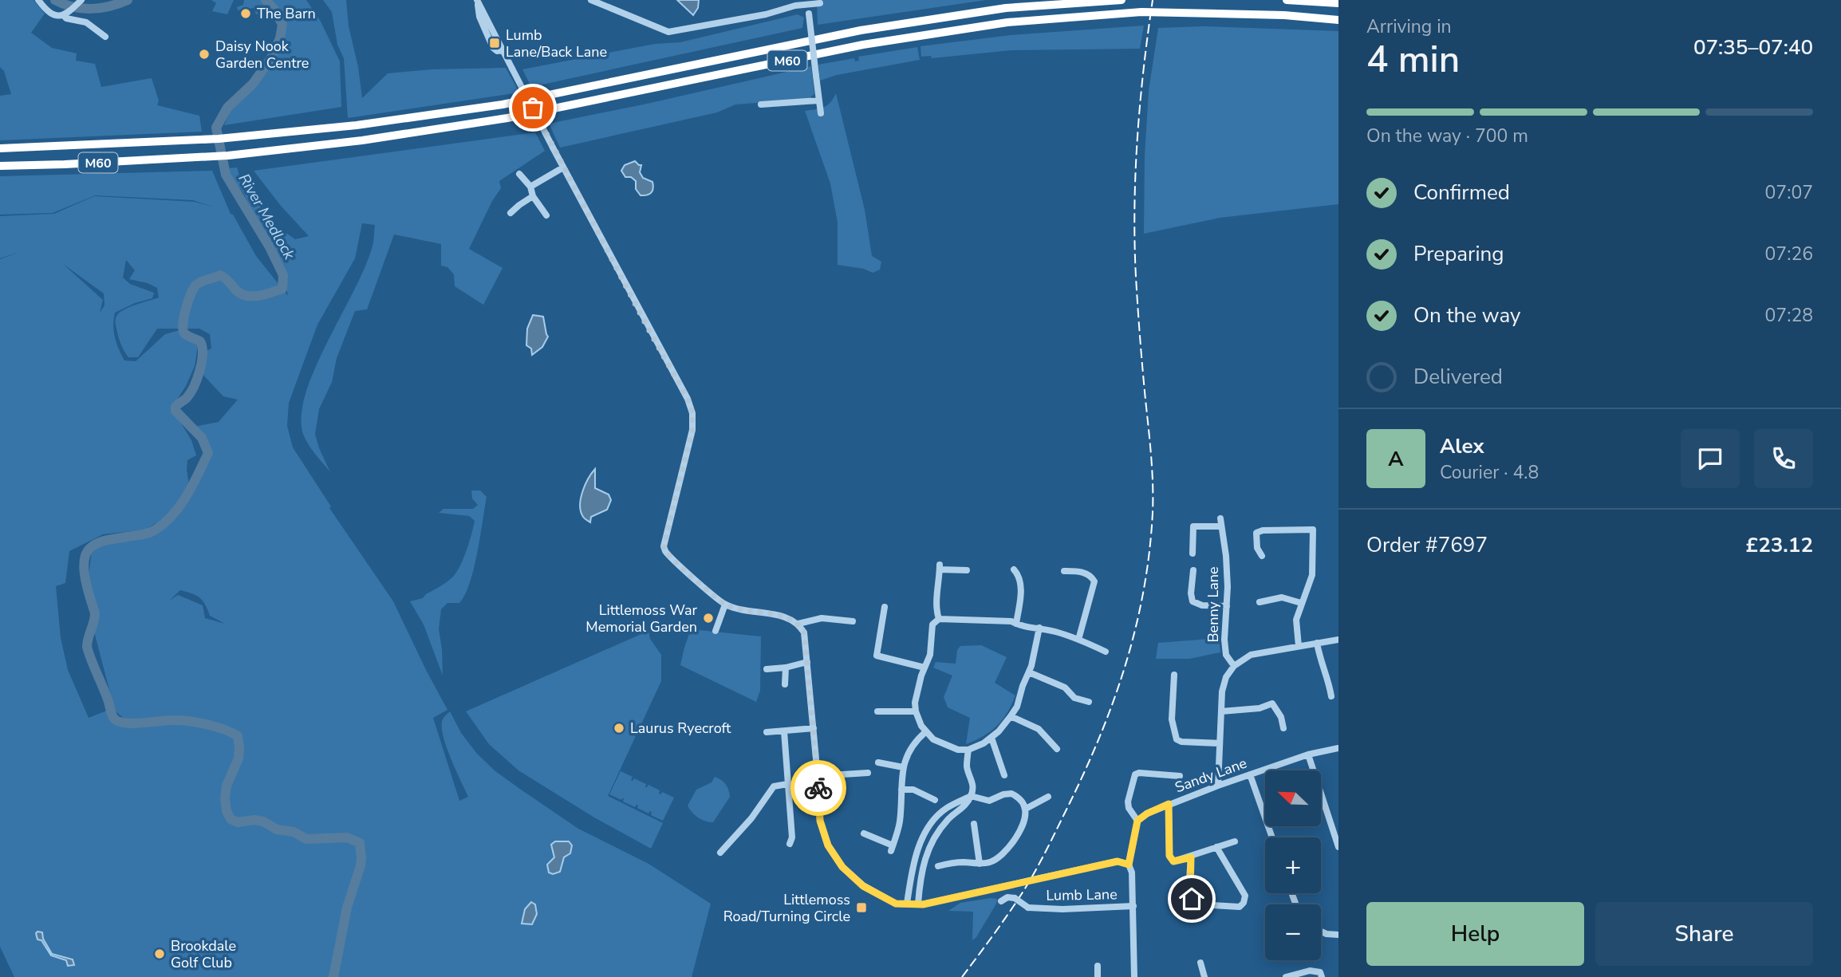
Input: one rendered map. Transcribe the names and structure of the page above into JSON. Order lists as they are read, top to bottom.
{
  "streets": {
    "highway": ["M60"],
    "street": ["Benny Lane", "Sandy Lane", "Lumb Lane"]
  },
  "water": ["River Medlock"],
  "places": {
    "other": [
      "The Barn",
      "Daisy Nook Garden Centre",
      "Littlemoss War Memorial Garden",
      "Laurus Ryecroft",
      "Brookdale Golf Club"
    ],
    "transit": ["Lumb Lane/Back Lane", "Littlemoss Road/Turning Circle"]
  },
  "north": "top left",
  "page": {
    "heading": ["4 min", "Arriving in", "07:35–07:40"],
    "panel": [
      "Alex",
      "Courier · 4.8",
      "Order #7697",
      "£23.12"
    ],
    "bar": "On the way · 700 m",
    "list": [
      ["Confirmed", "07:07"],
      ["Preparing", "07:26"],
      ["On the way", "07:28"],
      "Delivered"
    ],
    "round": "A",
    "map_buttons": ["+", "−"],
    "buttons": ["Help", "Share"]
  }
}
